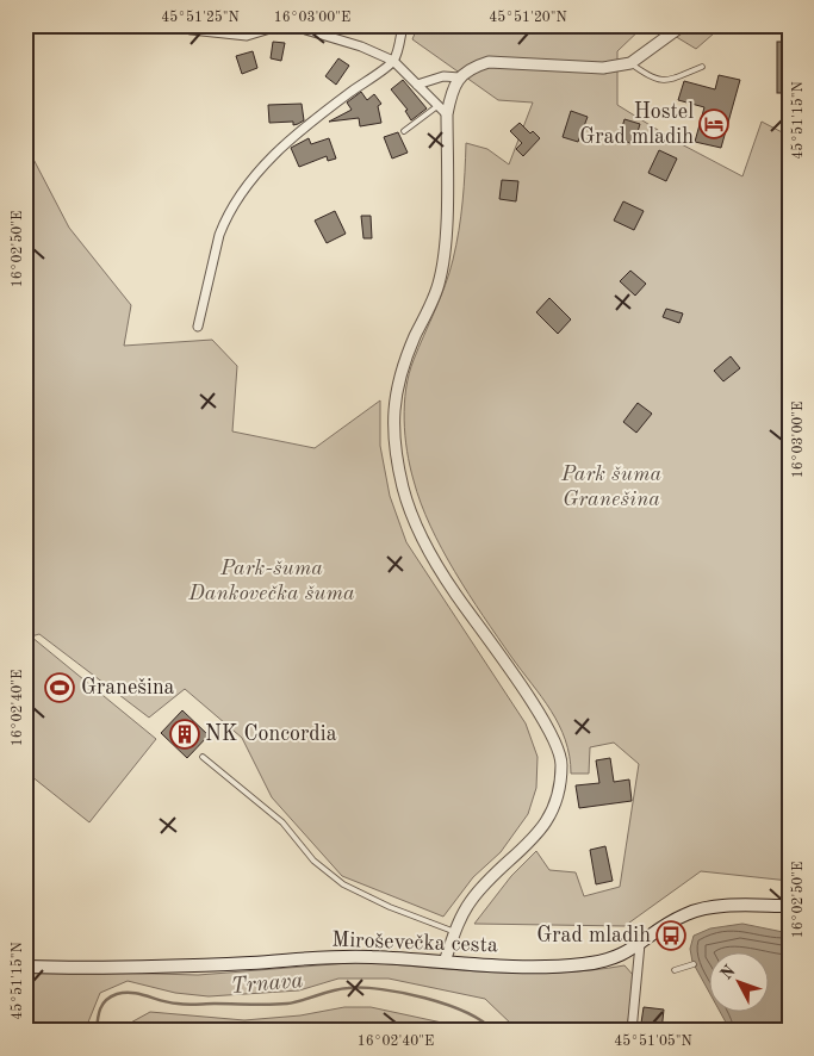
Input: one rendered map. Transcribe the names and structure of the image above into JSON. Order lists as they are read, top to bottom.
{
  "streets": {
    "main road": ["Miroševečka cesta"]
  },
  "water": ["Trnava"],
  "parks": ["Park šuma Granešina", "Park-šuma Dankovečka šuma"],
  "places": {
    "hotel": ["Hostel Grad mladih"],
    "sports": ["Granešina"],
    "building": ["NK Concordia"],
    "bus stop": ["Grad mladih"]
  },
  "north": "top left",
  "coordinates": [
    "45°51'25\"N",
    "16°03'00\"E",
    "45°51'20\"N",
    "45°51'15\"N",
    "16°02'50\"E",
    "16°02'40\"E",
    "45°51'05\"N"
  ]
}
